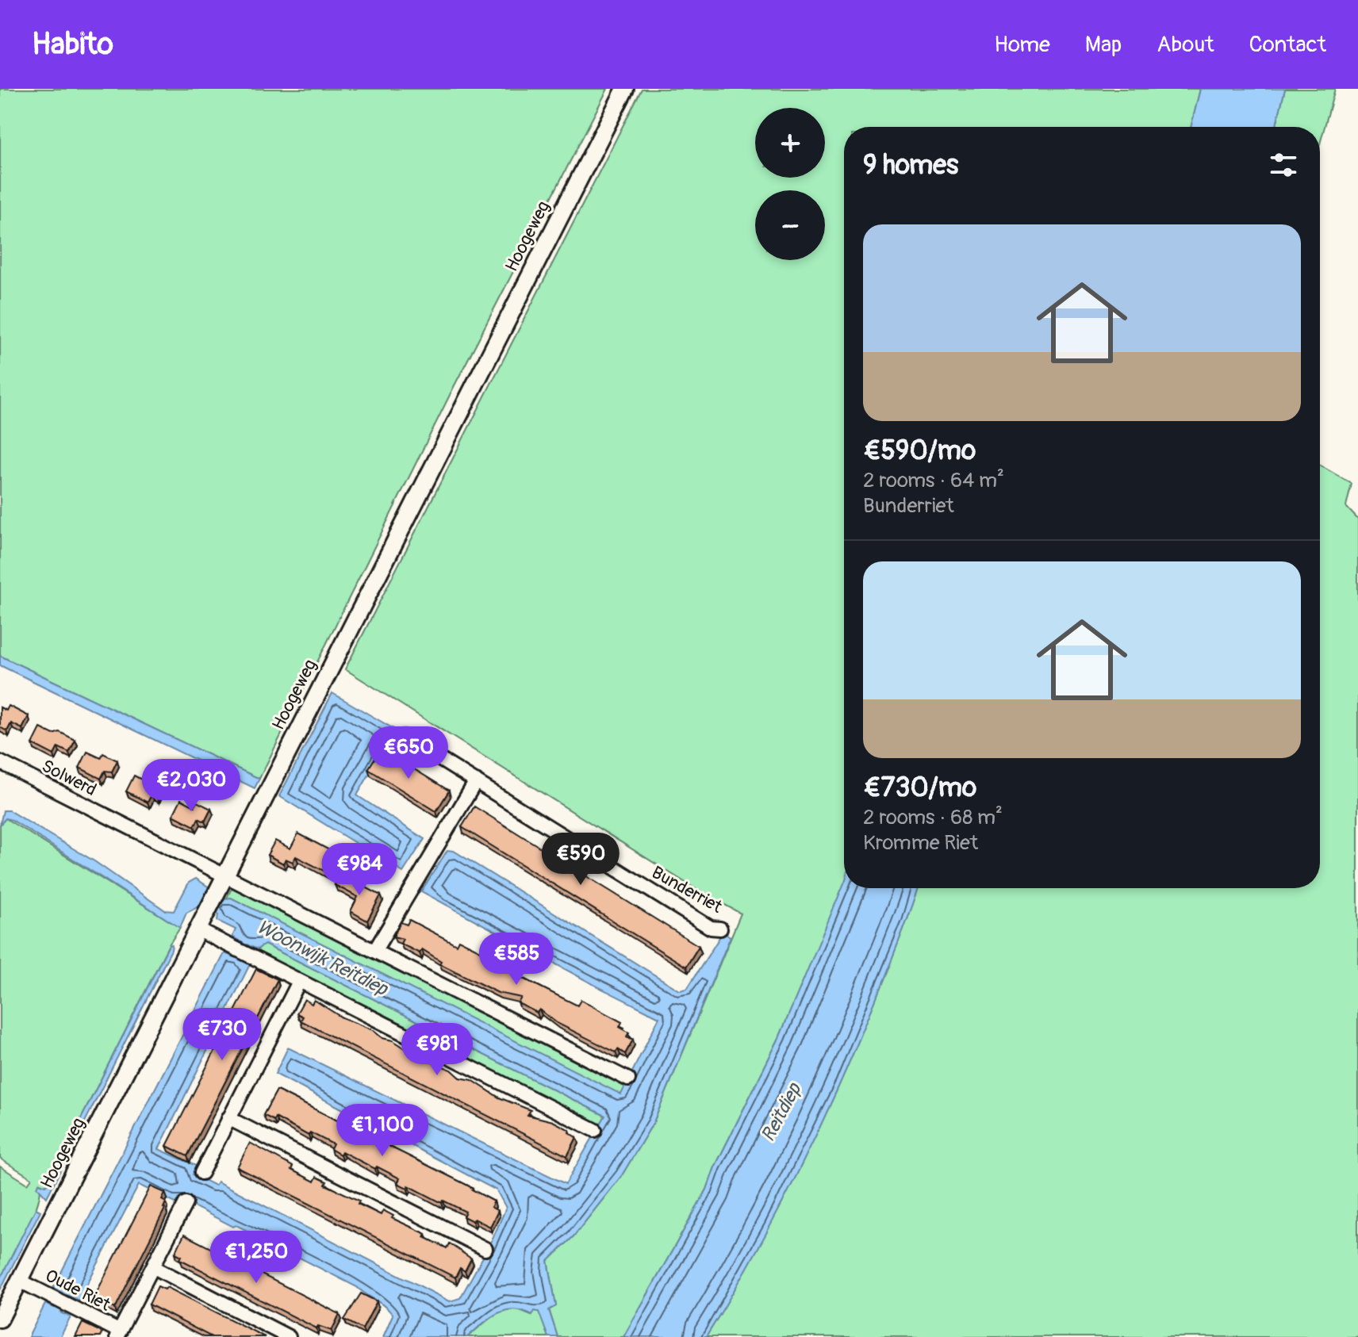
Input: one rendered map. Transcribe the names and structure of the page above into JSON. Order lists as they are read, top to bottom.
{
  "streets": {
    "street": [
      "Hoogeweg",
      "Solwerd",
      "Bunderriet",
      "Oude Riet"
    ]
  },
  "crossings": [
    ["Hoogeweg", "Solwerd"],
    ["Hoogeweg", "Oude Riet"]
  ],
  "water": ["Woonwijk Reitdiep", "Reitdiep"],
  "page": {
    "header": "Habito",
    "nav": [
      "Home",
      "Map",
      "About",
      "Contact"
    ],
    "map_buttons": ["+", "−"],
    "heading": "9 homes",
    "list": [
      {
        "name": "€590/mo",
        "note": "2 rooms · 64 m² · Bunderriet"
      },
      {
        "name": "€730/mo",
        "note": "2 rooms · 68 m² · Kromme Riet"
      }
    ],
    "price": [
      "€650",
      "€2,030",
      "€590",
      "€984",
      "€585",
      "€730",
      "€981",
      "€1,100",
      "€1,250"
    ]
  }
}
